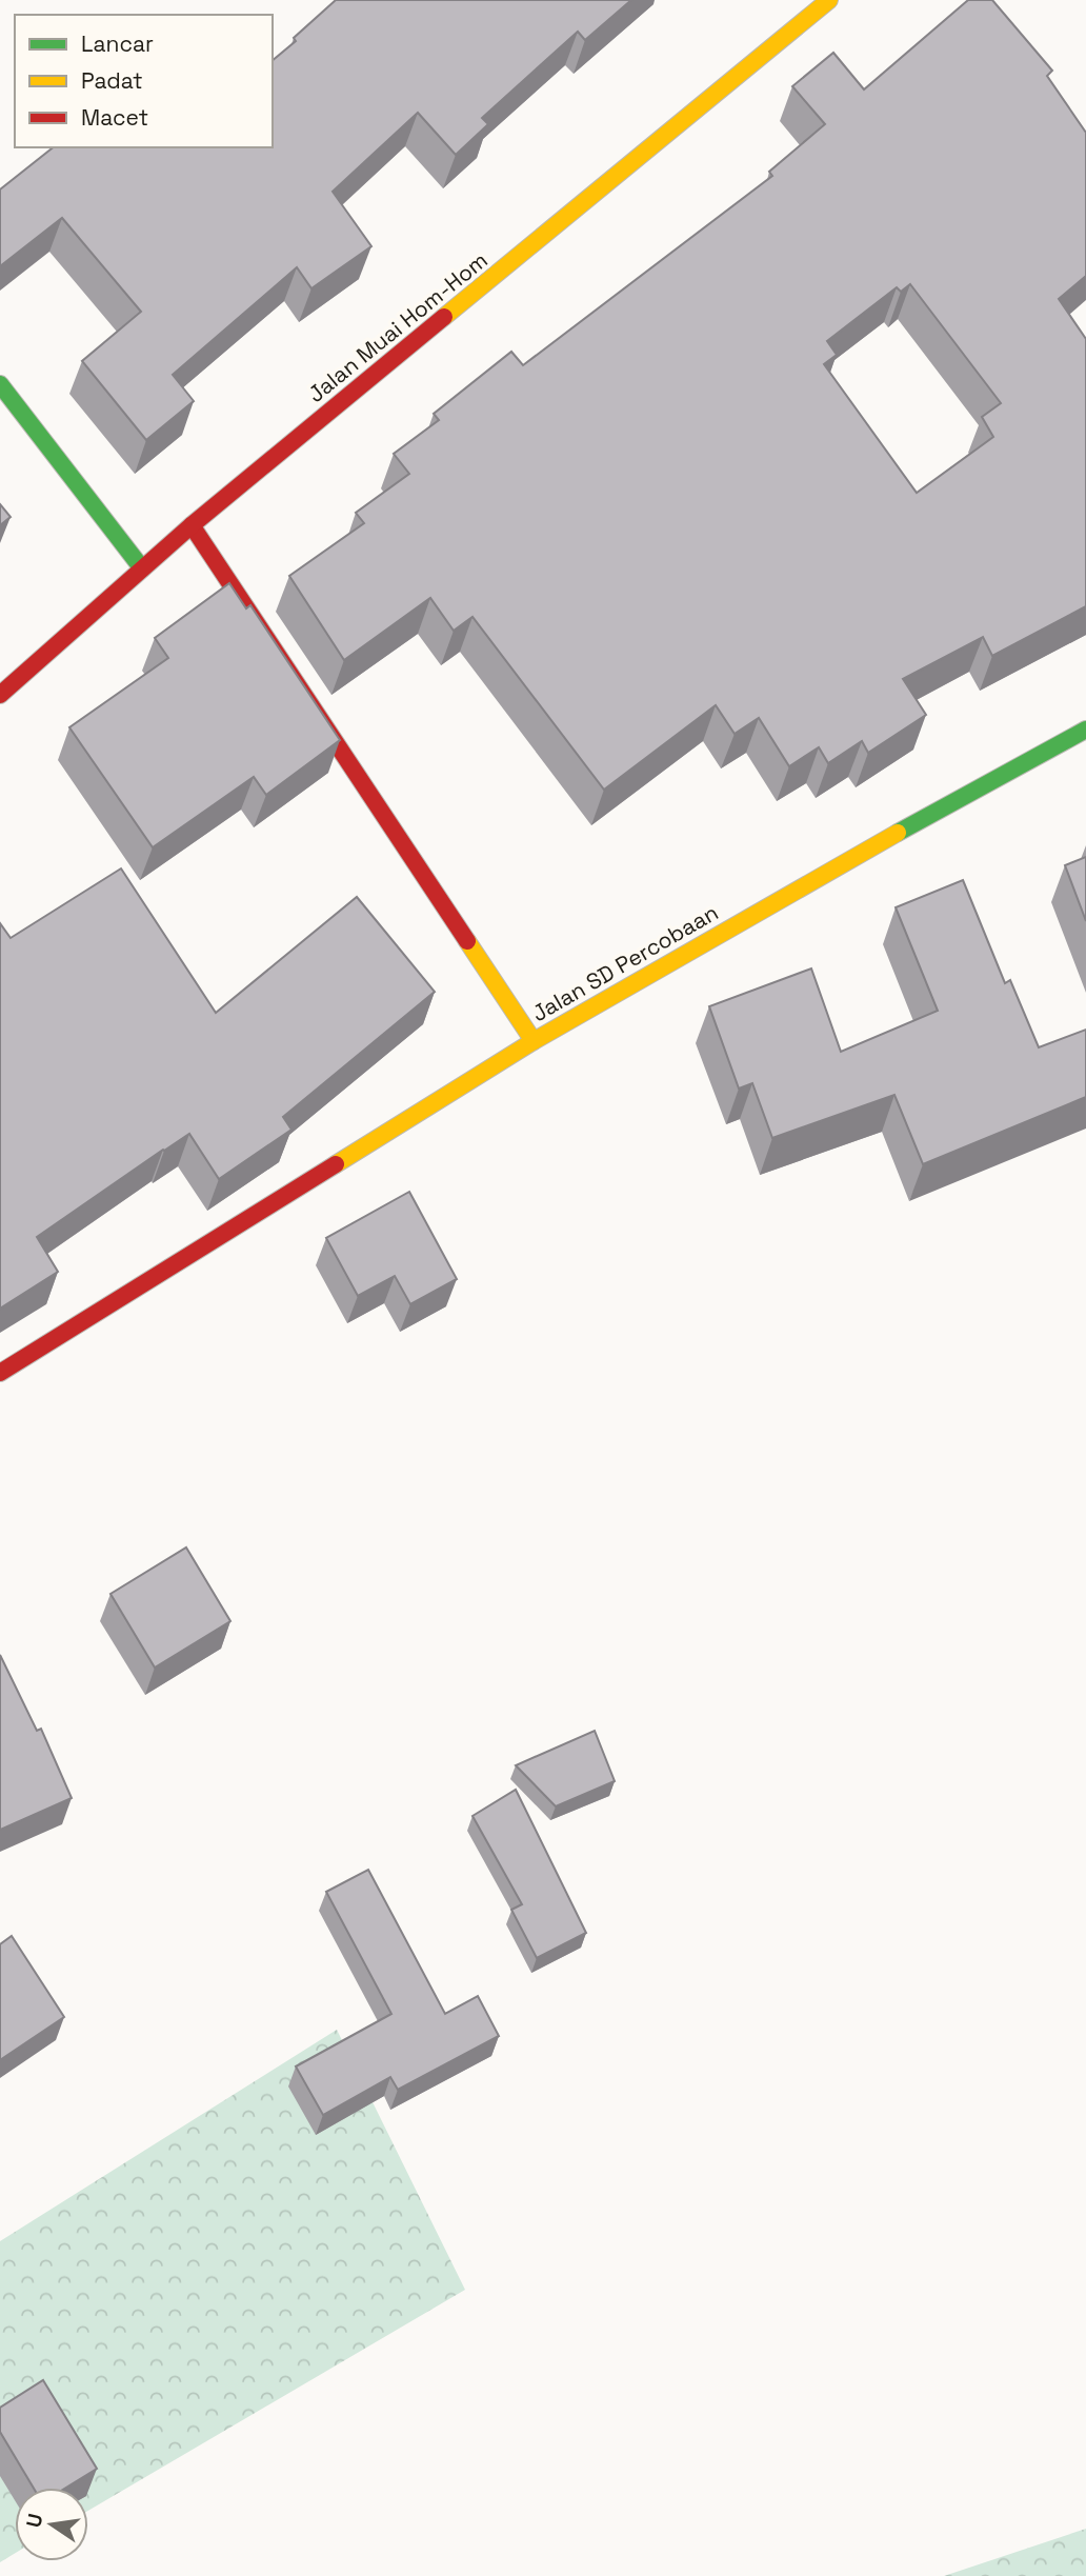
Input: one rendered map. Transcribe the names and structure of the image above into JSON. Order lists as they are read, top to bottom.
{
  "streets": {
    "street": ["Jalan Muai Hom-Hom", "Jalan SD Percobaan"]
  },
  "crossings": [
    ["Jalan Muai Hom-Hom", "Jalan SD Percobaan"]
  ],
  "legend": ["Lancar", "Padat", "Macet"],
  "north": "left"
}
